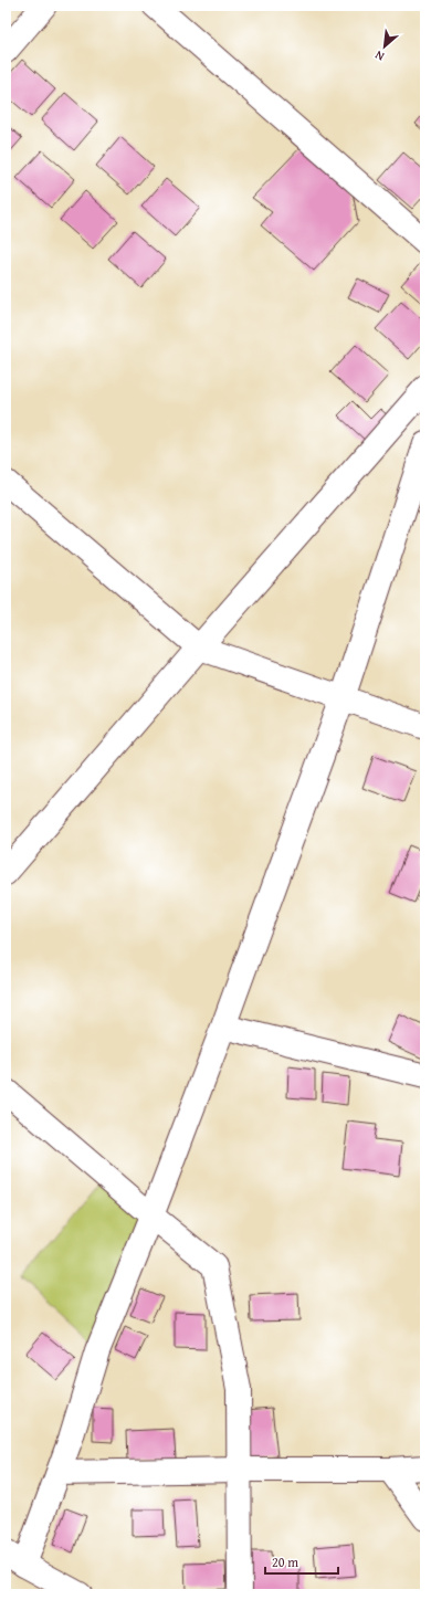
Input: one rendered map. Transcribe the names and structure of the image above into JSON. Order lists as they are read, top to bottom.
{
  "scale_bar": "20 m",
  "north": "bottom left"
}
